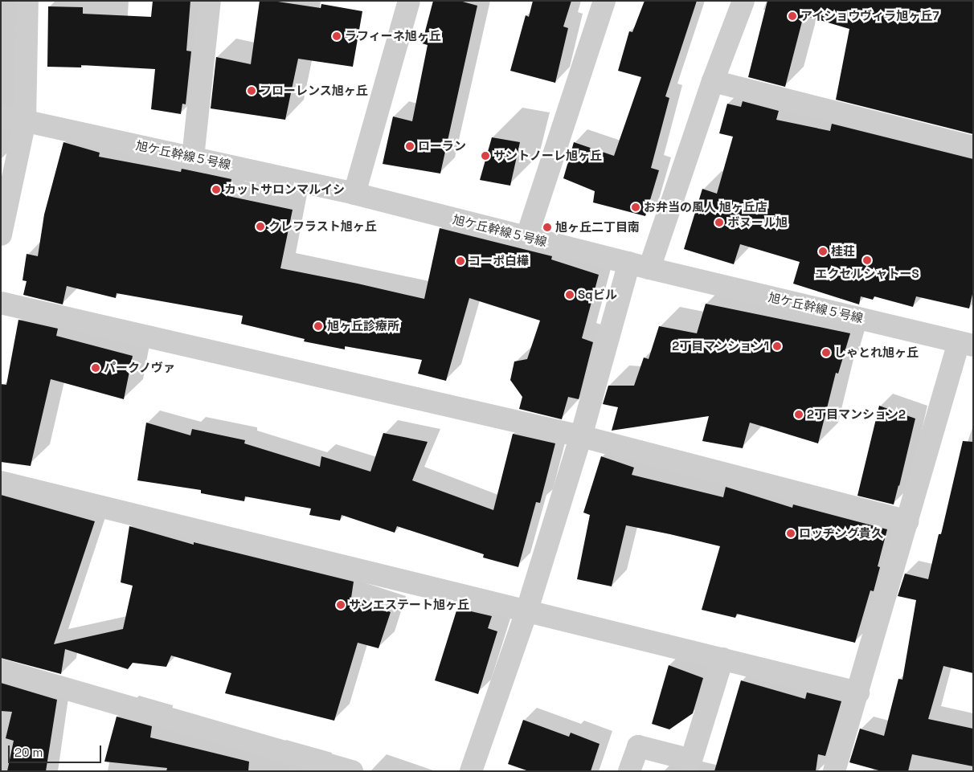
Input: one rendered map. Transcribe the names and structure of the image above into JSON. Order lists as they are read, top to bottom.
{
  "streets": {
    "street": ["旭ケ丘幹線５号線"]
  },
  "places": [
    "アイショウヴィラ旭ヶ丘7",
    "ラフィーネ旭ヶ丘",
    "フローレンス旭ヶ丘",
    "ローラン",
    "サントノーレ旭ヶ丘",
    "カットサロンマルイシ",
    "お弁当の風人 旭ヶ丘店",
    "ボヌール旭",
    "クレフラスト旭ヶ丘",
    "旭ヶ丘二丁目南",
    "桂荘",
    "エクセルシャトーS",
    "コーポ白樺",
    "Sqビル",
    "旭ヶ丘診療所",
    "2丁目マンション1",
    "しゃとれ旭ヶ丘",
    "パークノヴァ",
    "2丁目マンション2",
    "ロッヂング貴久",
    "サンエステート旭ヶ丘"
  ],
  "scale_bar": "20 m"
}
